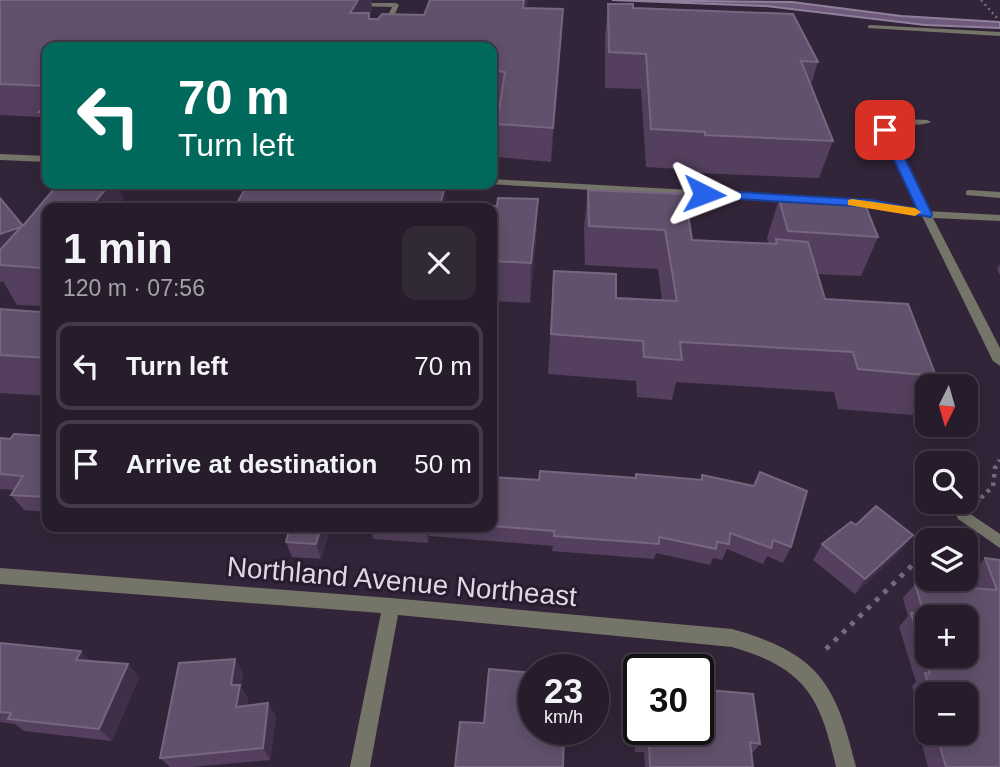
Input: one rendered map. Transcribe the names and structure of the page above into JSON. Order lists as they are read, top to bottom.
{
  "streets": {
    "street": ["Northland Avenue Northeast"]
  },
  "north": "bottom",
  "page": {
    "turn": ["70 m", "Turn left"],
    "heading": ["1 min", "120 m · 07:56"],
    "list": [
      {
        "name": "Turn left",
        "value": "70 m"
      },
      {
        "name": "Arrive at destination",
        "value": "50 m"
      }
    ],
    "map_buttons": ["+", "−"],
    "speed": "23 km/h",
    "limit": "30"
  }
}
